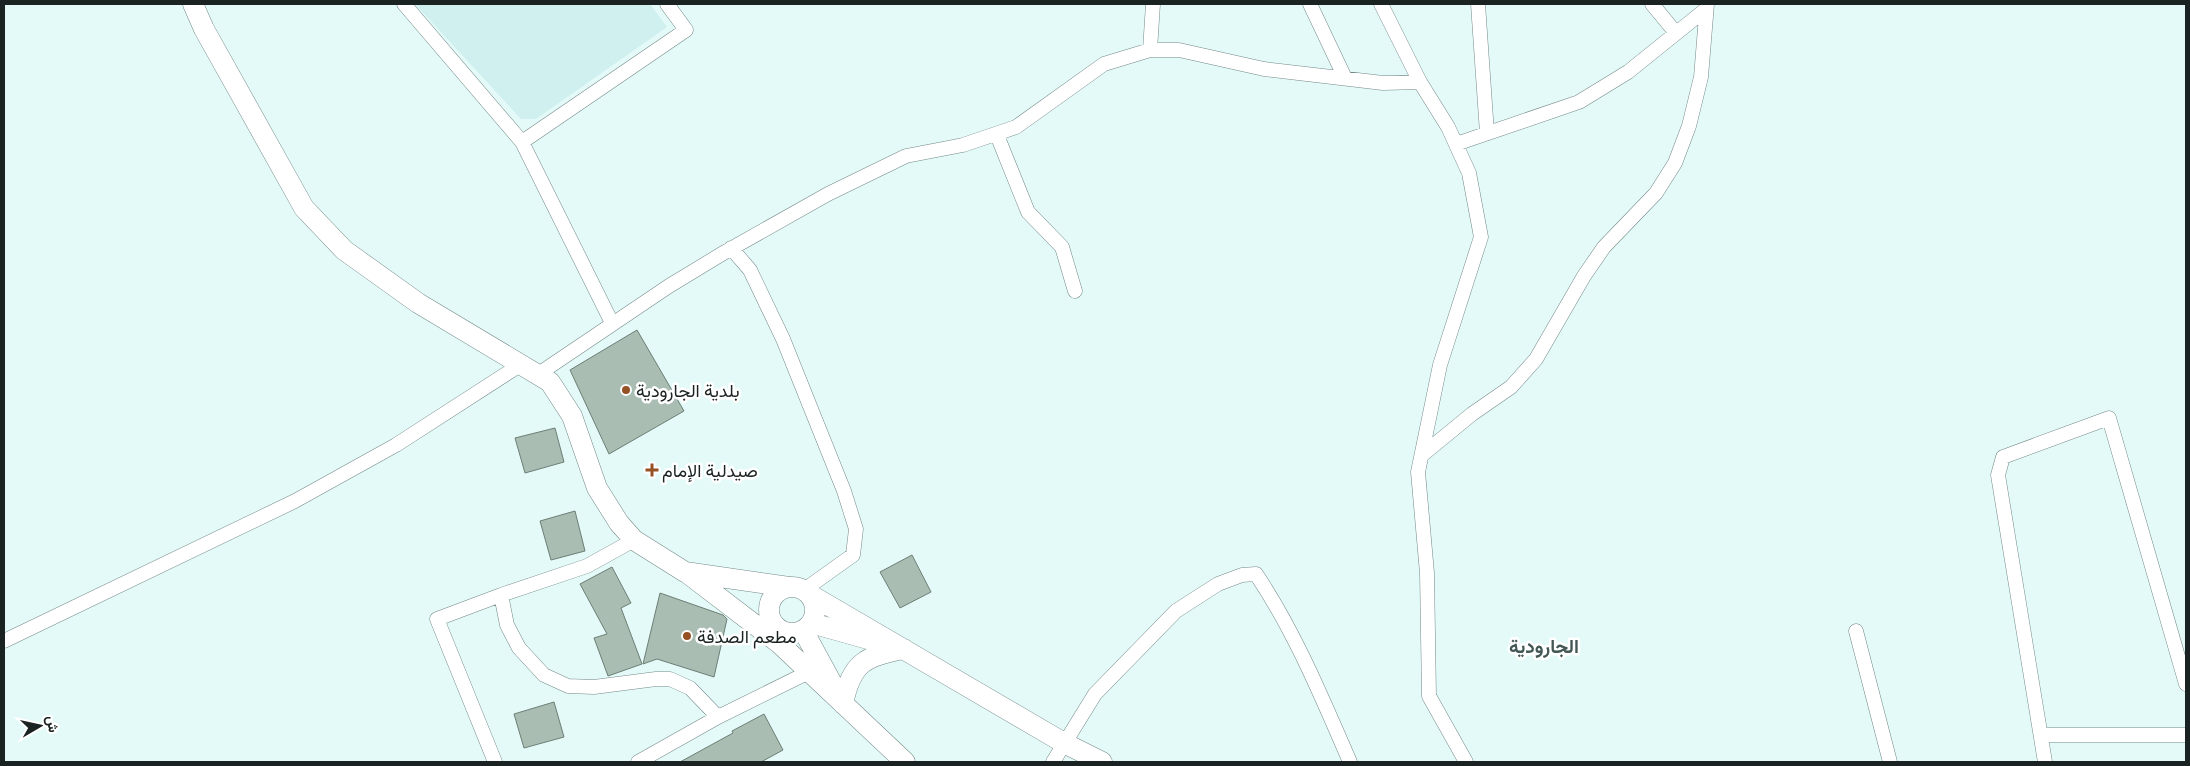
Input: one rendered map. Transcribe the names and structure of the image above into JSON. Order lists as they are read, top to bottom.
{
  "districts": ["الجارودية"],
  "places": {
    "other": ["بلدية الجارودية", "مطعم الصدفة"],
    "health": ["صيدلية الإمام"]
  },
  "north": "right"
}
